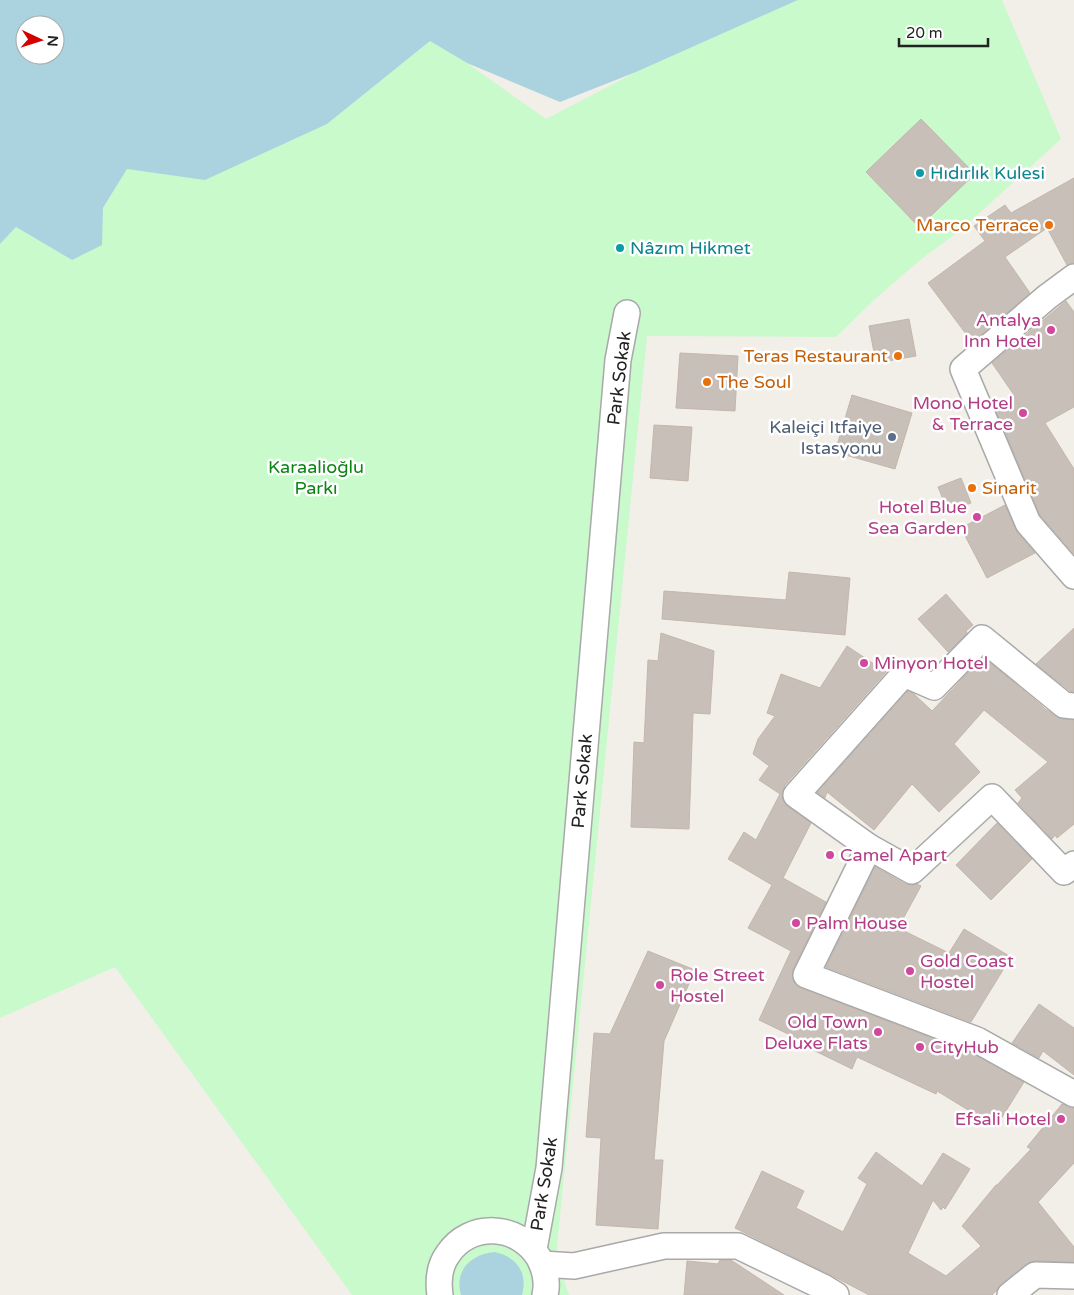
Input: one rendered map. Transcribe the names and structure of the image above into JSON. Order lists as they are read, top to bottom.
{
  "streets": {
    "street": ["Park Sokak"]
  },
  "parks": ["Karaalioğlu Parkı"],
  "places": [
    "Hıdırlık Kulesi",
    "Marco Terrace",
    "Nâzım Hikmet",
    "Antalya Inn Hotel",
    "Teras Restaurant",
    "The Soul",
    "Mono Hotel & Terrace",
    "Kaleiçi Itfaiye Istasyonu",
    "Sinarit",
    "Hotel Blue Sea Garden",
    "Minyon Hotel",
    "Camel Apart",
    "Palm House",
    "Gold Coast Hostel",
    "Role Street Hostel",
    "Old Town Deluxe Flats",
    "CityHub",
    "Efsali Hotel"
  ],
  "scale_bar": "20 m",
  "north": "right"
}
